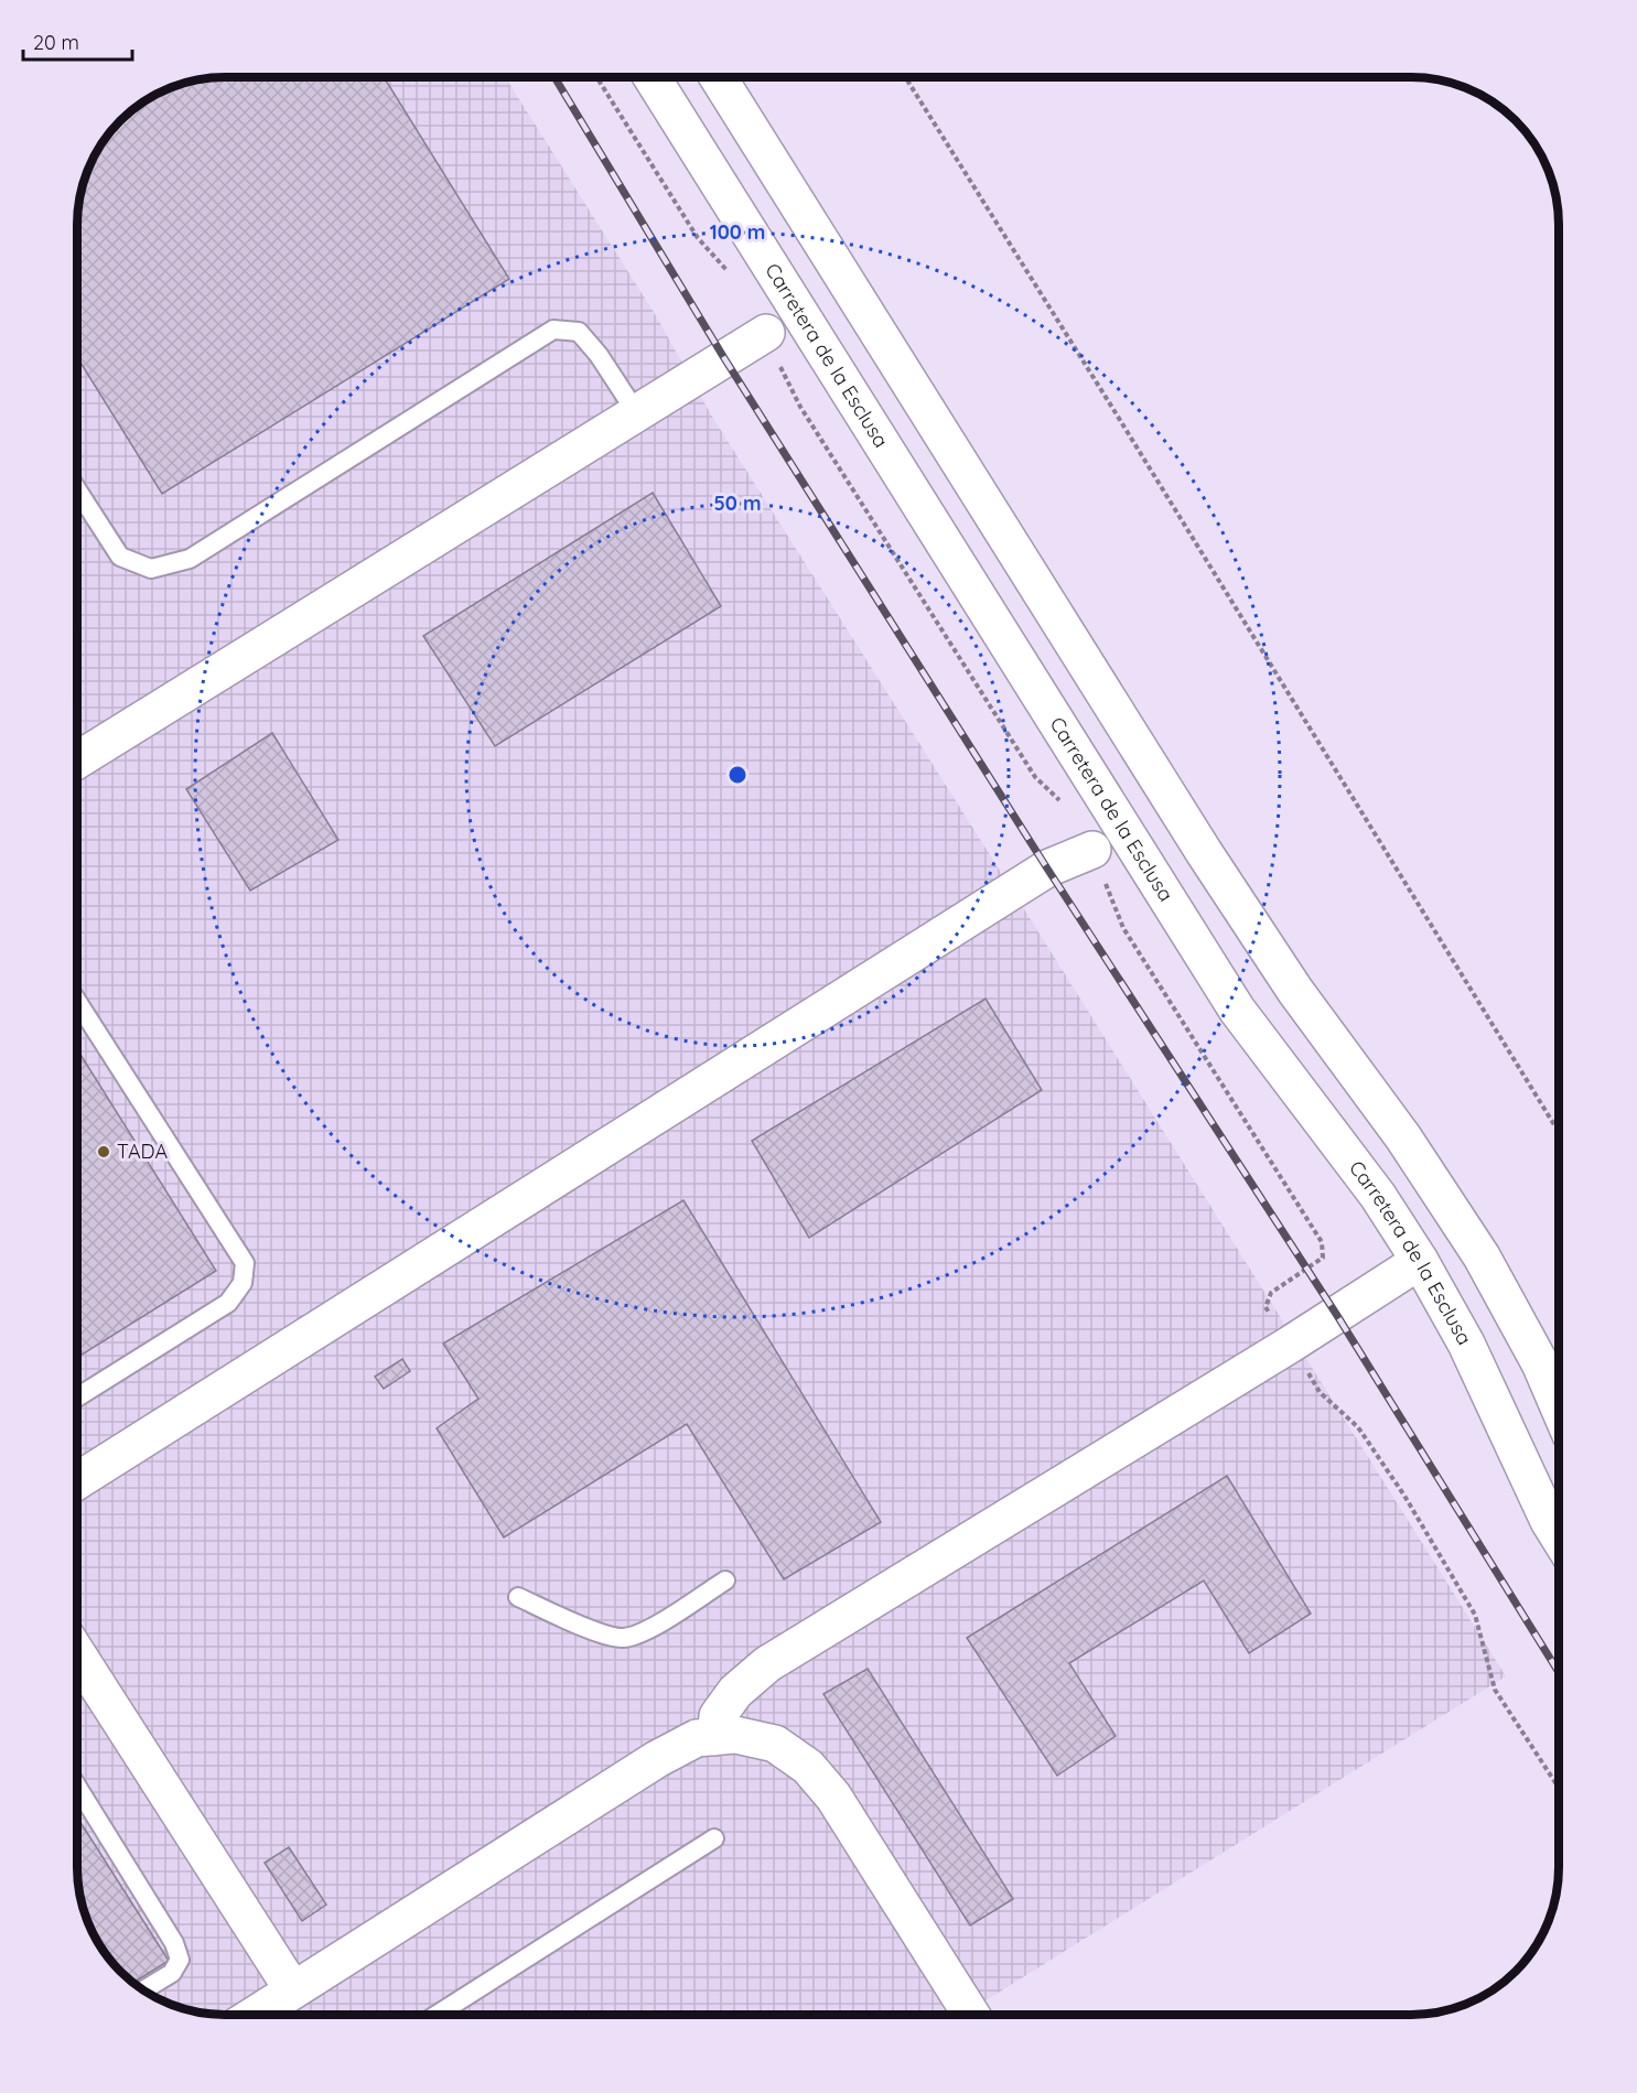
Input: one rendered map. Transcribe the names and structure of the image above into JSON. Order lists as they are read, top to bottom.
{
  "streets": {
    "main road": ["Carretera de la Esclusa"]
  },
  "places": ["TADA"],
  "scale_bar": "20 m",
  "rings": ["100 m", "50 m"]
}
